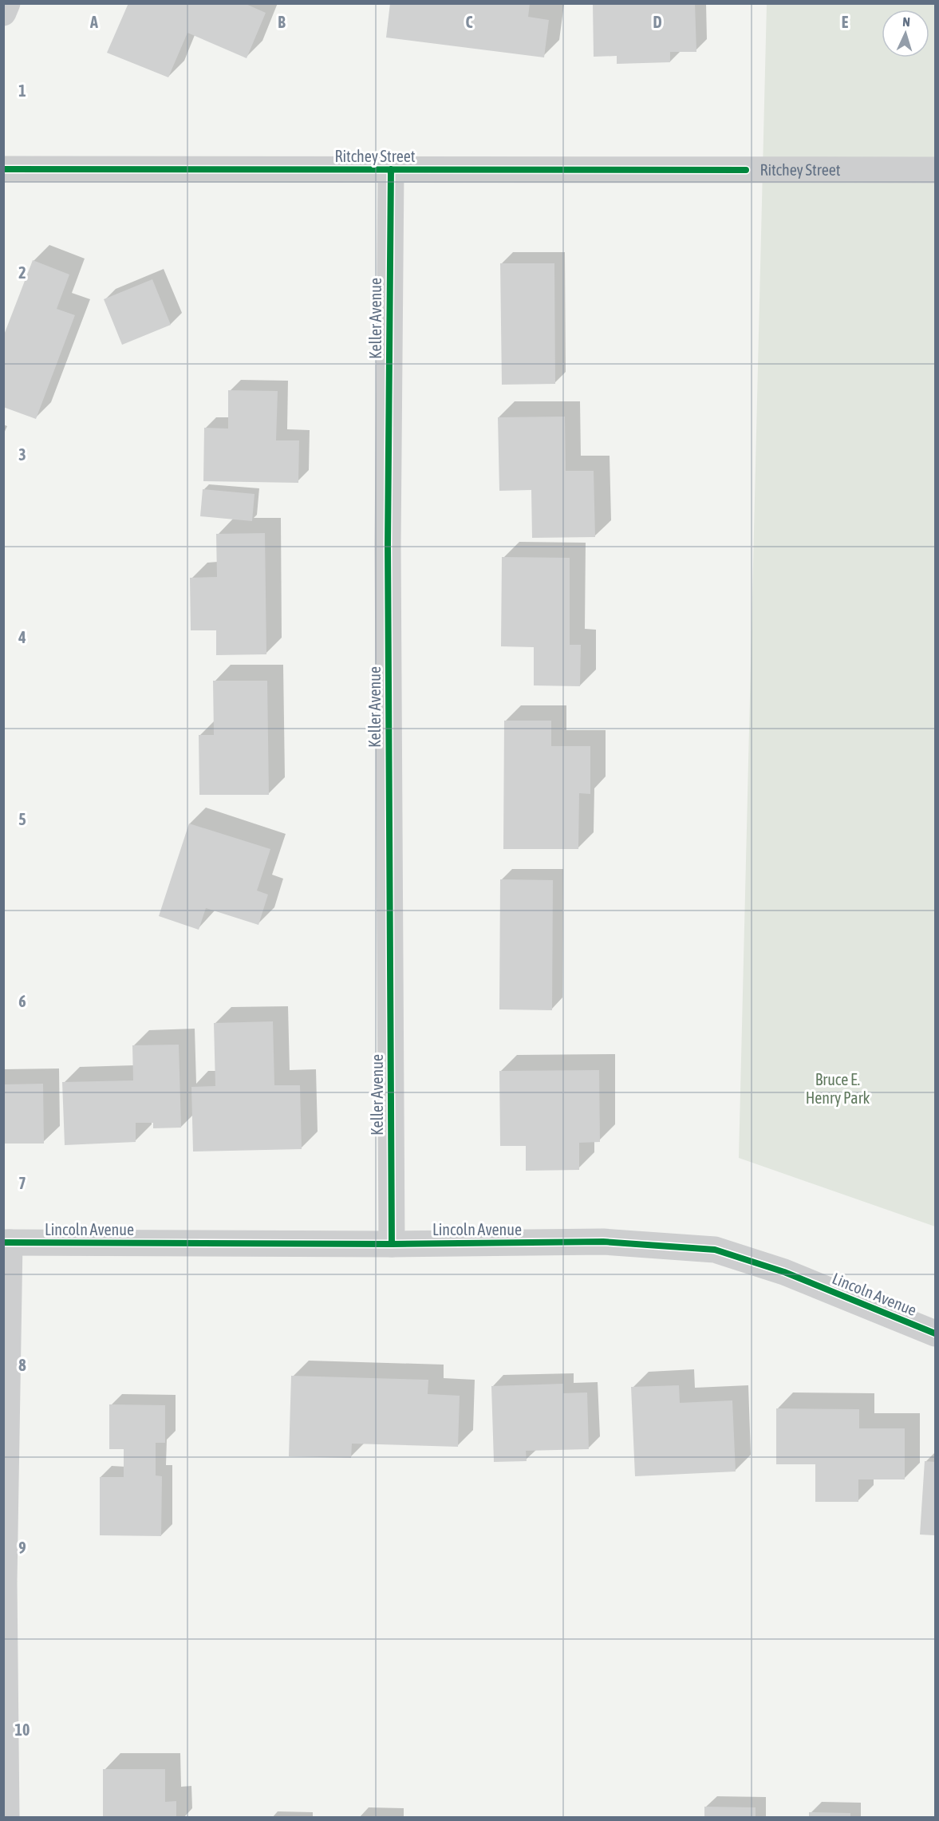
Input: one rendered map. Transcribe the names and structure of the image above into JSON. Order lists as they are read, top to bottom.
{
  "streets": {
    "street": ["Ritchey Street", "Keller Avenue", "Lincoln Avenue"]
  },
  "crossings": [
    ["Ritchey Street", "Keller Avenue"],
    ["Keller Avenue", "Lincoln Avenue"]
  ],
  "parks": ["Bruce E. Henry Park"],
  "north": "top",
  "grid": {
    "columns": [
      "A",
      "B",
      "C",
      "D",
      "E"
    ],
    "rows": [
      "1",
      "2",
      "3",
      "4",
      "5",
      "6",
      "7",
      "8",
      "9",
      "10"
    ]
  }
}
